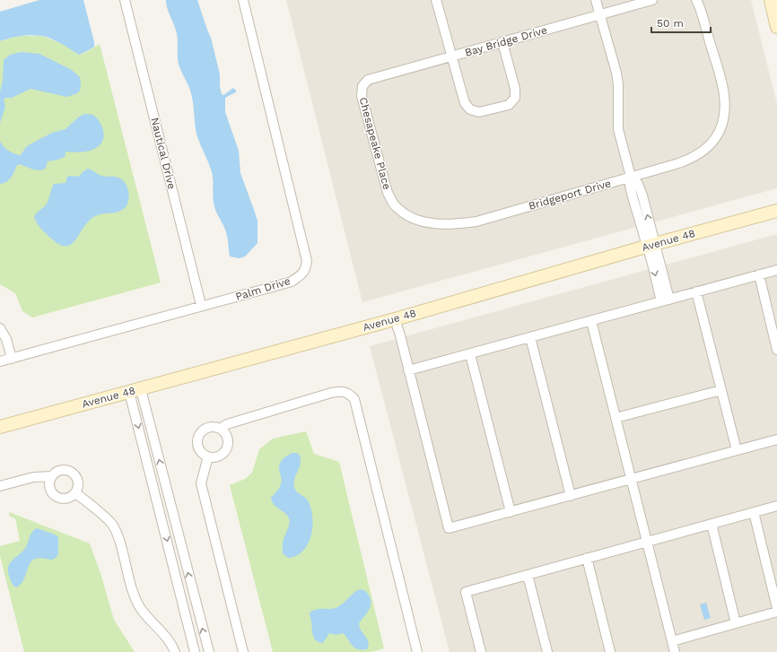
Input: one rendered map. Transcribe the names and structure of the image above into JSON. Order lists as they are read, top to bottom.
{
  "streets": {
    "main road": ["Avenue 48"],
    "street": [
      "Bay Bridge Drive",
      "Chesapeake Place",
      "Nautical Drive",
      "Bridgeport Drive",
      "Palm Drive"
    ]
  },
  "crossings": [
    ["Bay Bridge Drive", "Chesapeake Place"],
    ["Chesapeake Place", "Bridgeport Drive"],
    ["Nautical Drive", "Palm Drive"]
  ],
  "scale_bar": "50 m"
}
